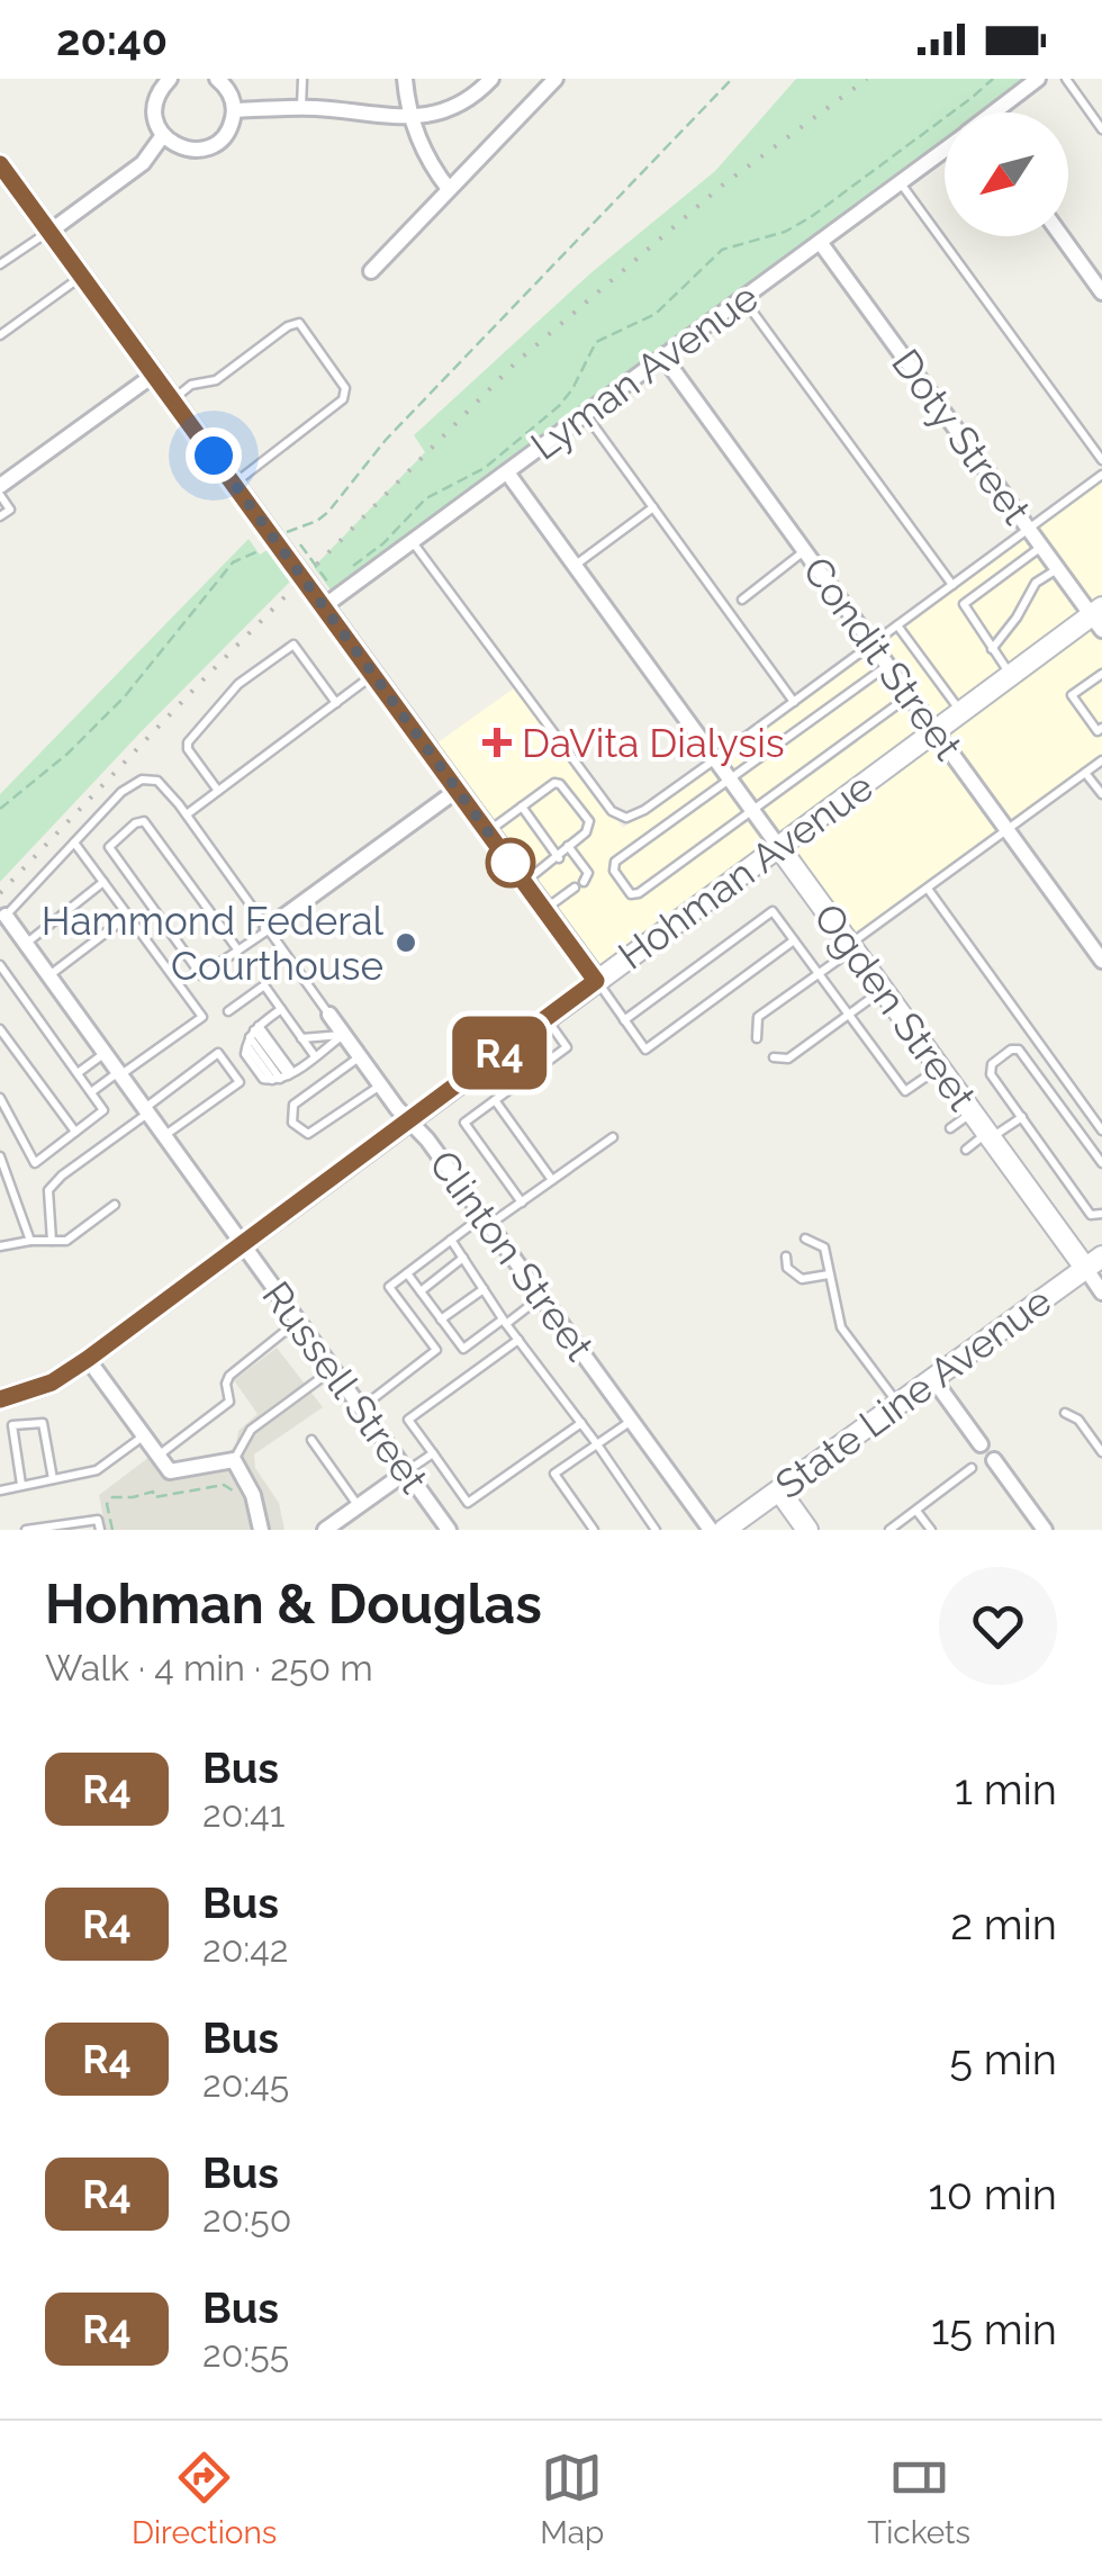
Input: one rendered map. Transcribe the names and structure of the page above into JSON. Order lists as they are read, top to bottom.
{
  "streets": {
    "street": [
      "Lyman Avenue",
      "Doty Street",
      "Condit Street",
      "Hohman Avenue",
      "Ogden Street",
      "Clinton Street",
      "Russell Street",
      "State Line Avenue"
    ]
  },
  "crossings": [
    ["Lyman Avenue", "Doty Street"],
    ["Lyman Avenue", "Condit Street"],
    ["Lyman Avenue", "Ogden Street"],
    ["Doty Street", "Hohman Avenue"],
    ["Condit Street", "Hohman Avenue"],
    ["Hohman Avenue", "Ogden Street"],
    ["Hohman Avenue", "Clinton Street"],
    ["Hohman Avenue", "Russell Street"],
    ["Ogden Street", "State Line Avenue"]
  ],
  "places": {
    "health": ["DaVita Dialysis"],
    "other": ["Hammond Federal Courthouse"]
  },
  "lines": ["bus line R4"],
  "north": "bottom left",
  "page": {
    "status": "20:40",
    "on_map": "R4",
    "heading": ["Hohman & Douglas", "Walk · 4 min · 250 m"],
    "list": [
      {
        "mark": "R4",
        "name": "Bus",
        "note": "20:41",
        "value": "1 min"
      },
      {
        "mark": "R4",
        "name": "Bus",
        "note": "20:42",
        "value": "2 min"
      },
      {
        "mark": "R4",
        "name": "Bus",
        "note": "20:45",
        "value": "5 min"
      },
      {
        "mark": "R4",
        "name": "Bus",
        "note": "20:50",
        "value": "10 min"
      },
      {
        "mark": "R4",
        "name": "Bus",
        "note": "20:55",
        "value": "15 min"
      }
    ],
    "tabs": ["Directions", "Map", "Tickets"]
  }
}
